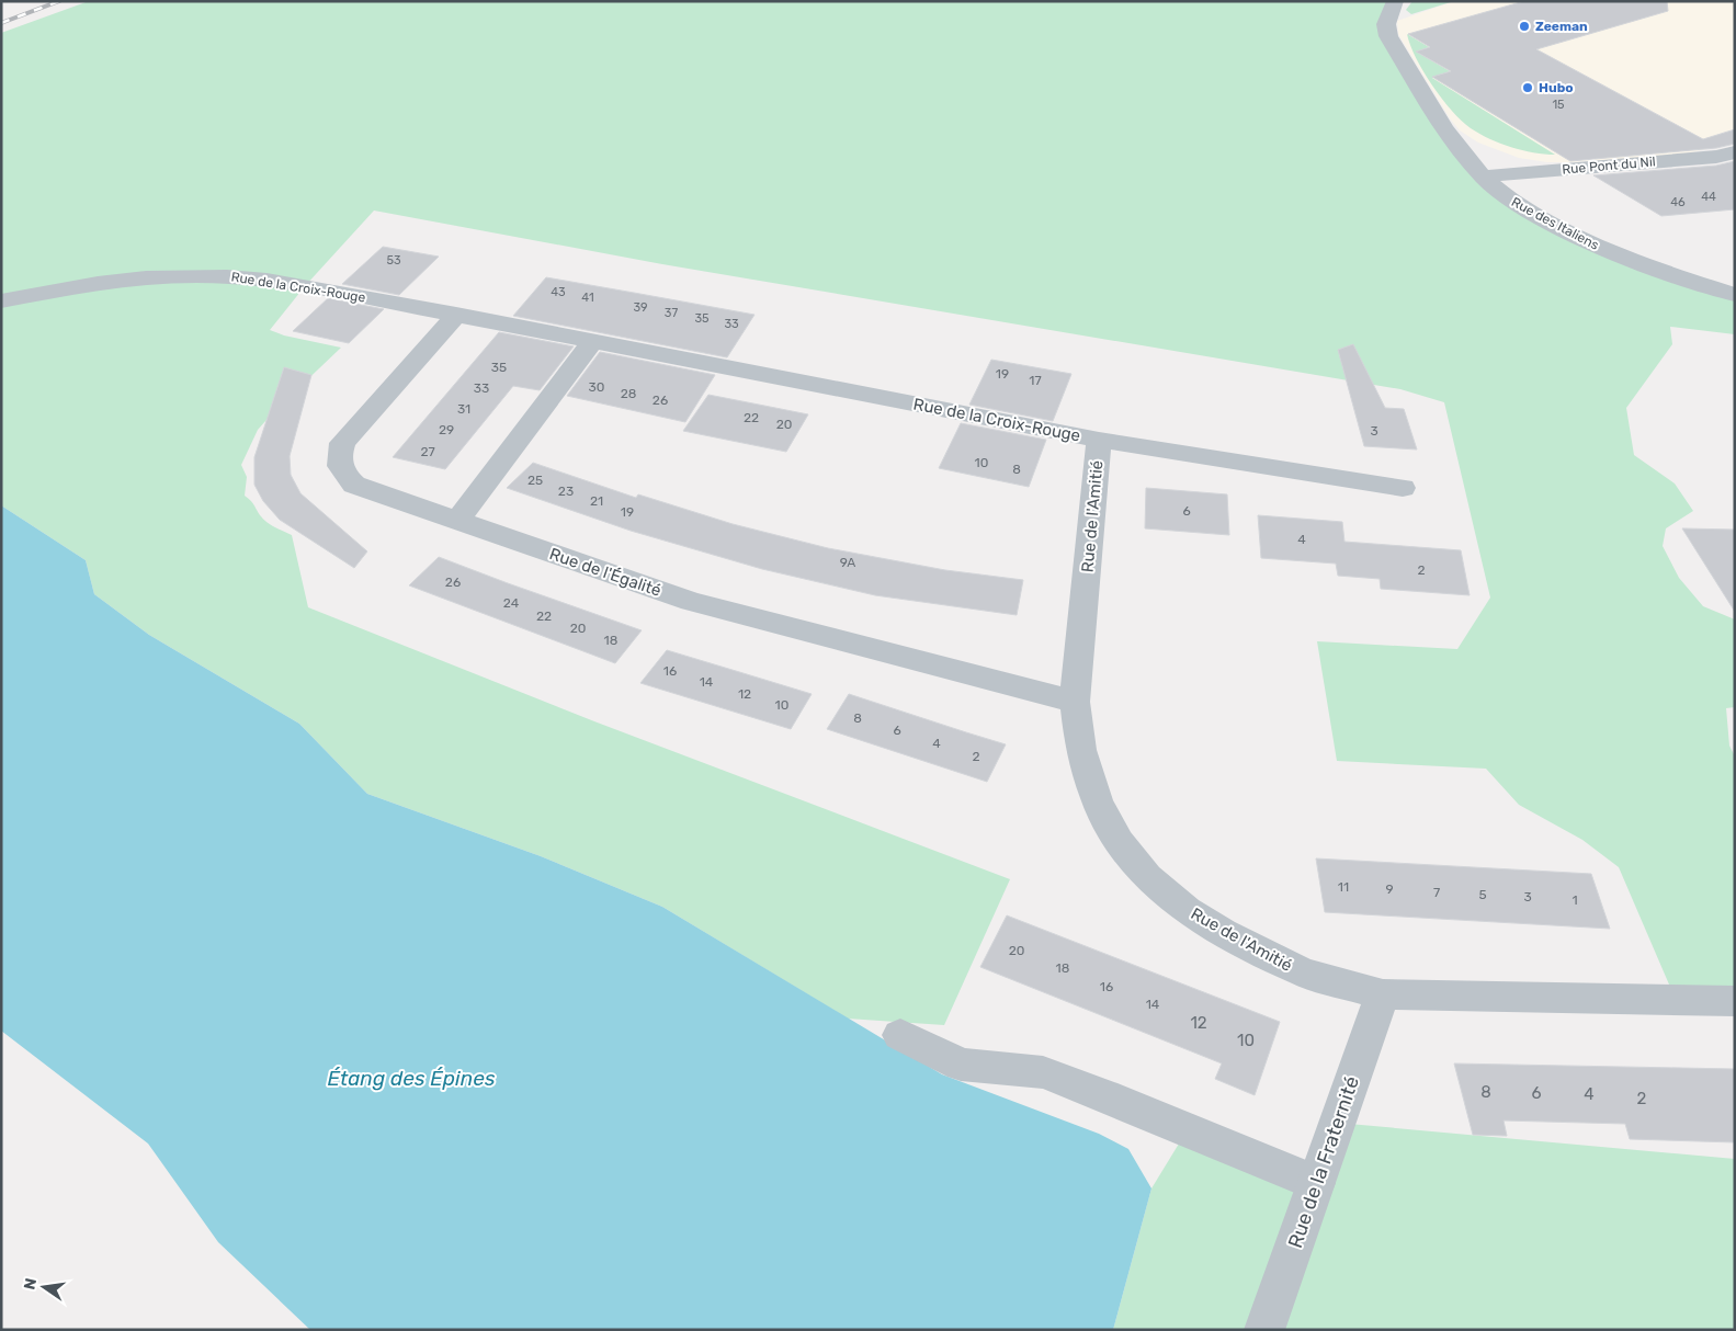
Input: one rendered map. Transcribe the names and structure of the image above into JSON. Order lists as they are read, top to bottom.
{
  "streets": {
    "street": [
      "Rue Pont du Nil",
      "Rue des Italiens",
      "Rue de la Croix-Rouge",
      "Rue de l'Amitié",
      "Rue de l'Égalité",
      "Rue de la Fraternité"
    ]
  },
  "crossings": [
    ["Rue Pont du Nil", "Rue des Italiens"],
    ["Rue de la Croix-Rouge", "Rue de l'Amitié"],
    ["Rue de la Croix-Rouge", "Rue de l'Égalité"],
    ["Rue de l'Amitié", "Rue de l'Égalité"],
    ["Rue de l'Amitié", "Rue de la Fraternité"]
  ],
  "water": ["Étang des Épines"],
  "places": ["Zeeman", "Hubo"],
  "house_numbers": [
    "15",
    "44",
    "46",
    "53",
    "43",
    "41",
    "39",
    "37",
    "35",
    "33",
    "35",
    "19",
    "17",
    "30",
    "33",
    "28",
    "26",
    "31",
    "22",
    "20",
    "29",
    "3",
    "27",
    "10",
    "8",
    "25",
    "23",
    "21",
    "6",
    "19",
    "4",
    "9A",
    "2",
    "26",
    "24",
    "22",
    "20",
    "18",
    "16",
    "14",
    "12",
    "10",
    "8",
    "6",
    "4",
    "2",
    "11",
    "9",
    "7",
    "5",
    "3",
    "1",
    "20",
    "18",
    "16",
    "14",
    "12",
    "10",
    "8",
    "6",
    "4",
    "2"
  ],
  "north": "left"
}
